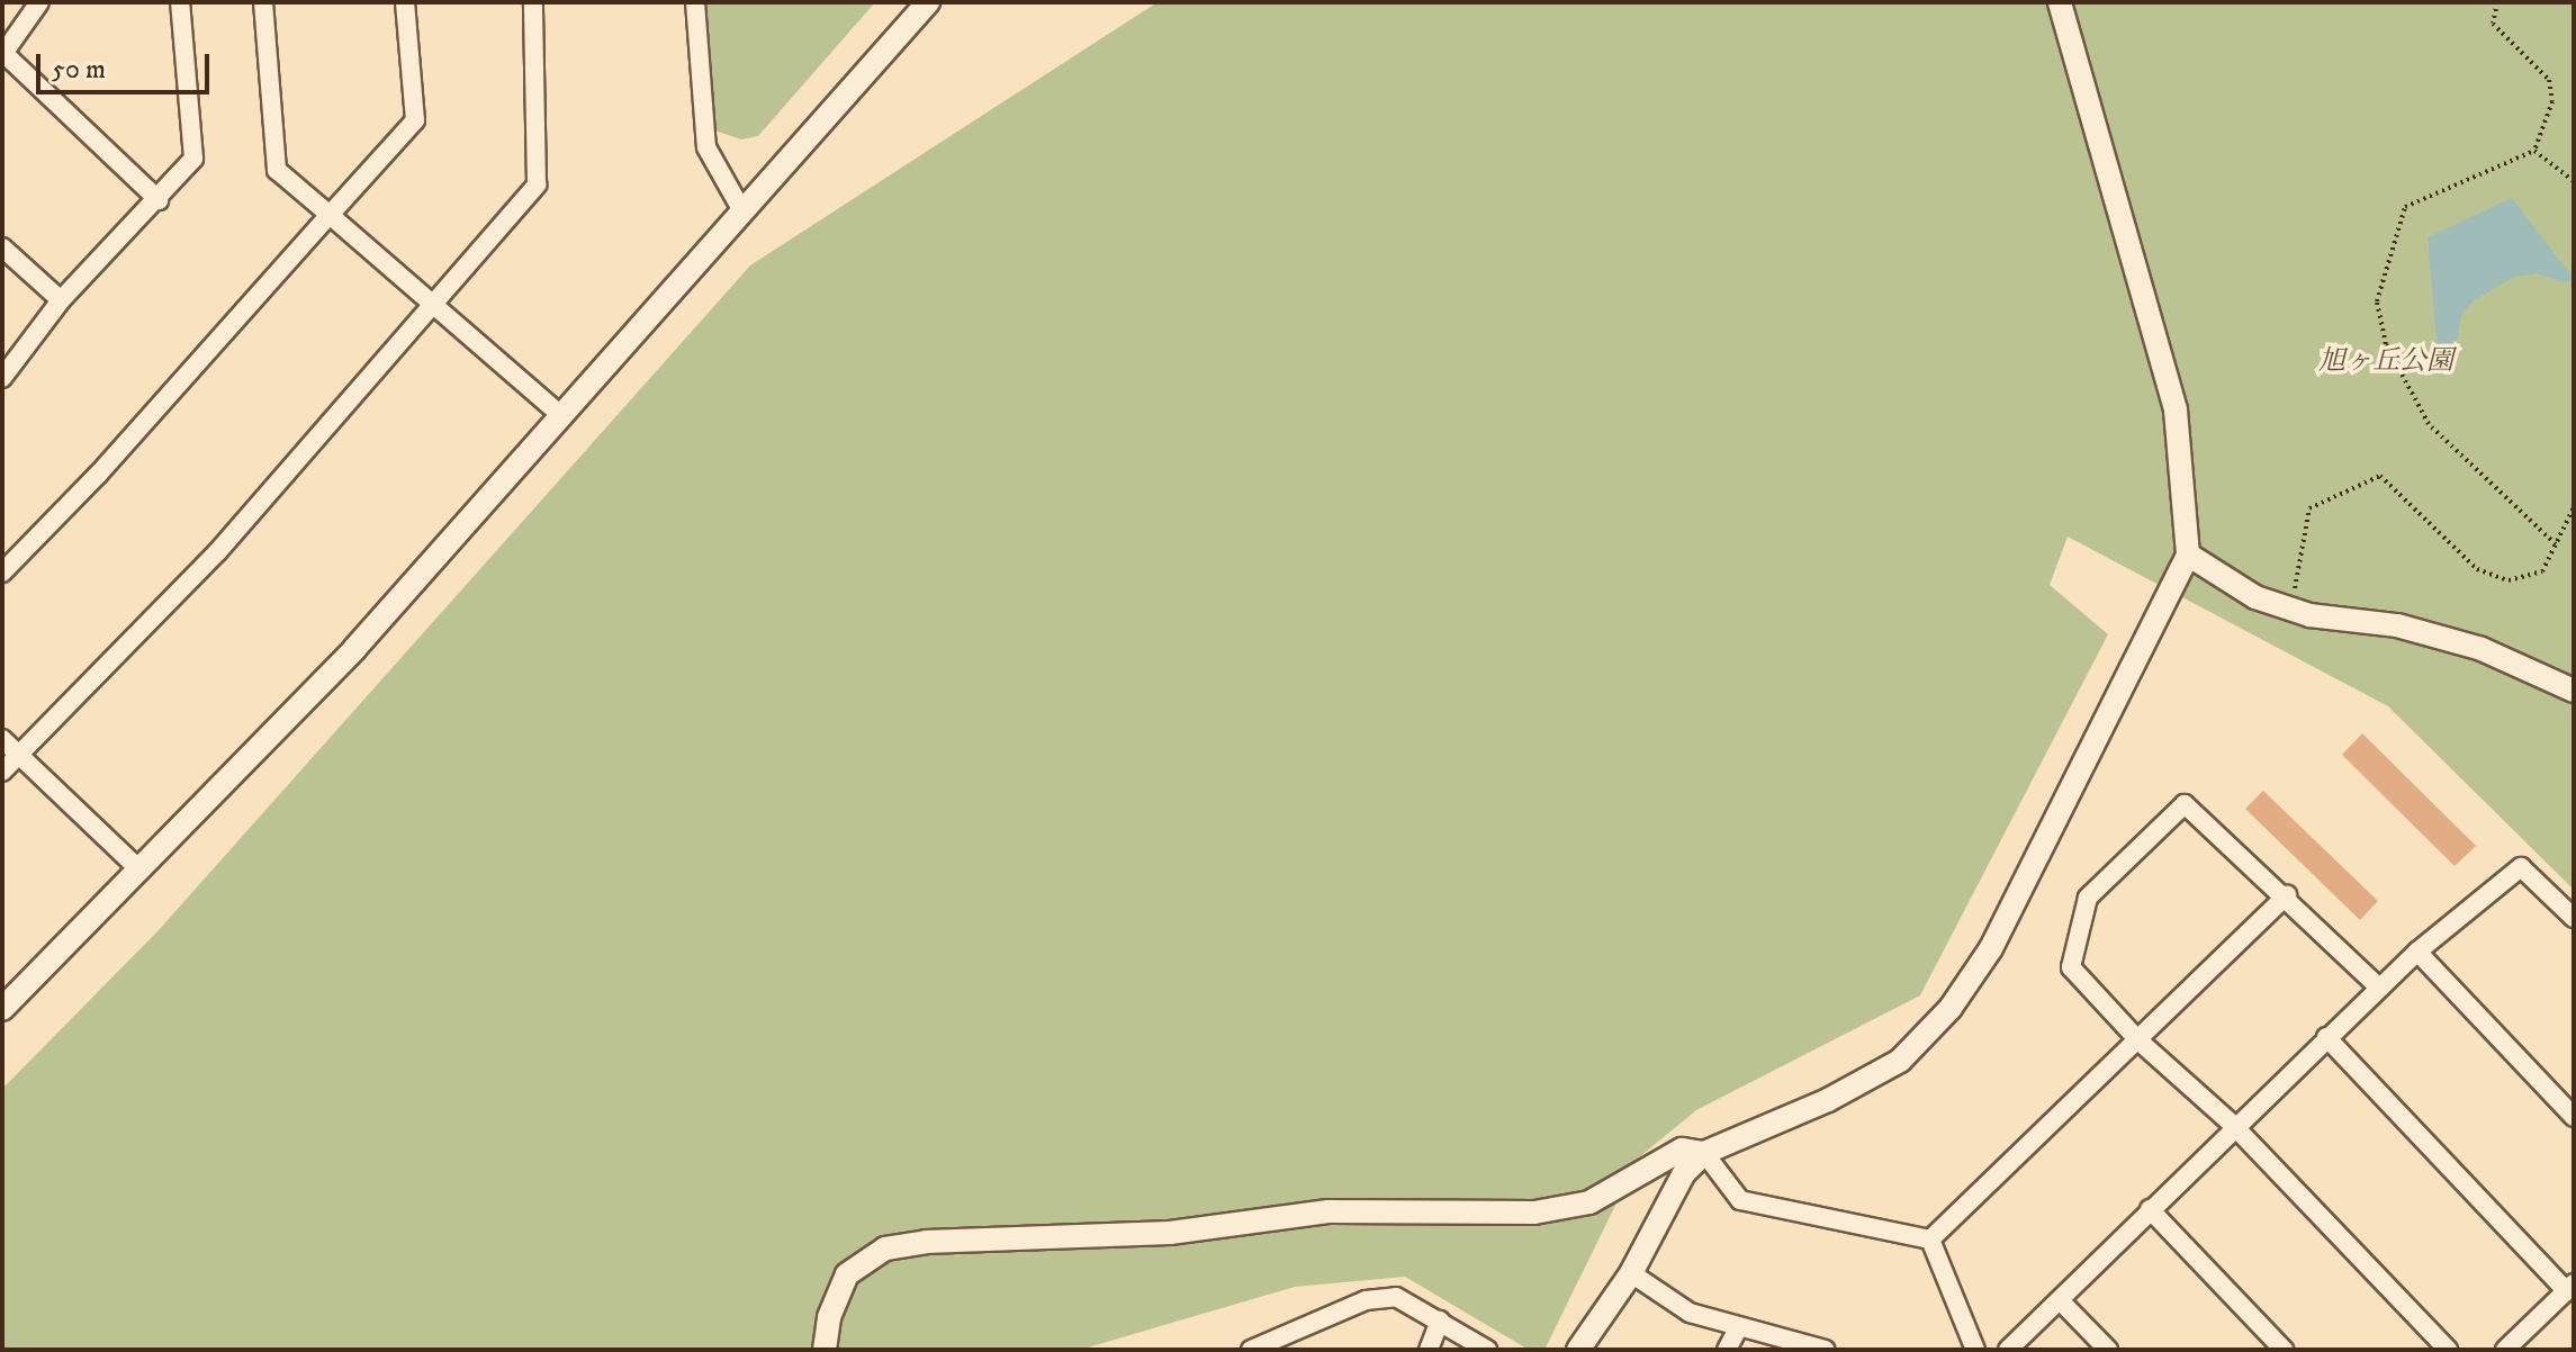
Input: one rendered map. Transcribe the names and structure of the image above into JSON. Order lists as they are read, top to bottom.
{
  "parks": ["旭ヶ丘公園"],
  "scale_bar": "50 m"
}
